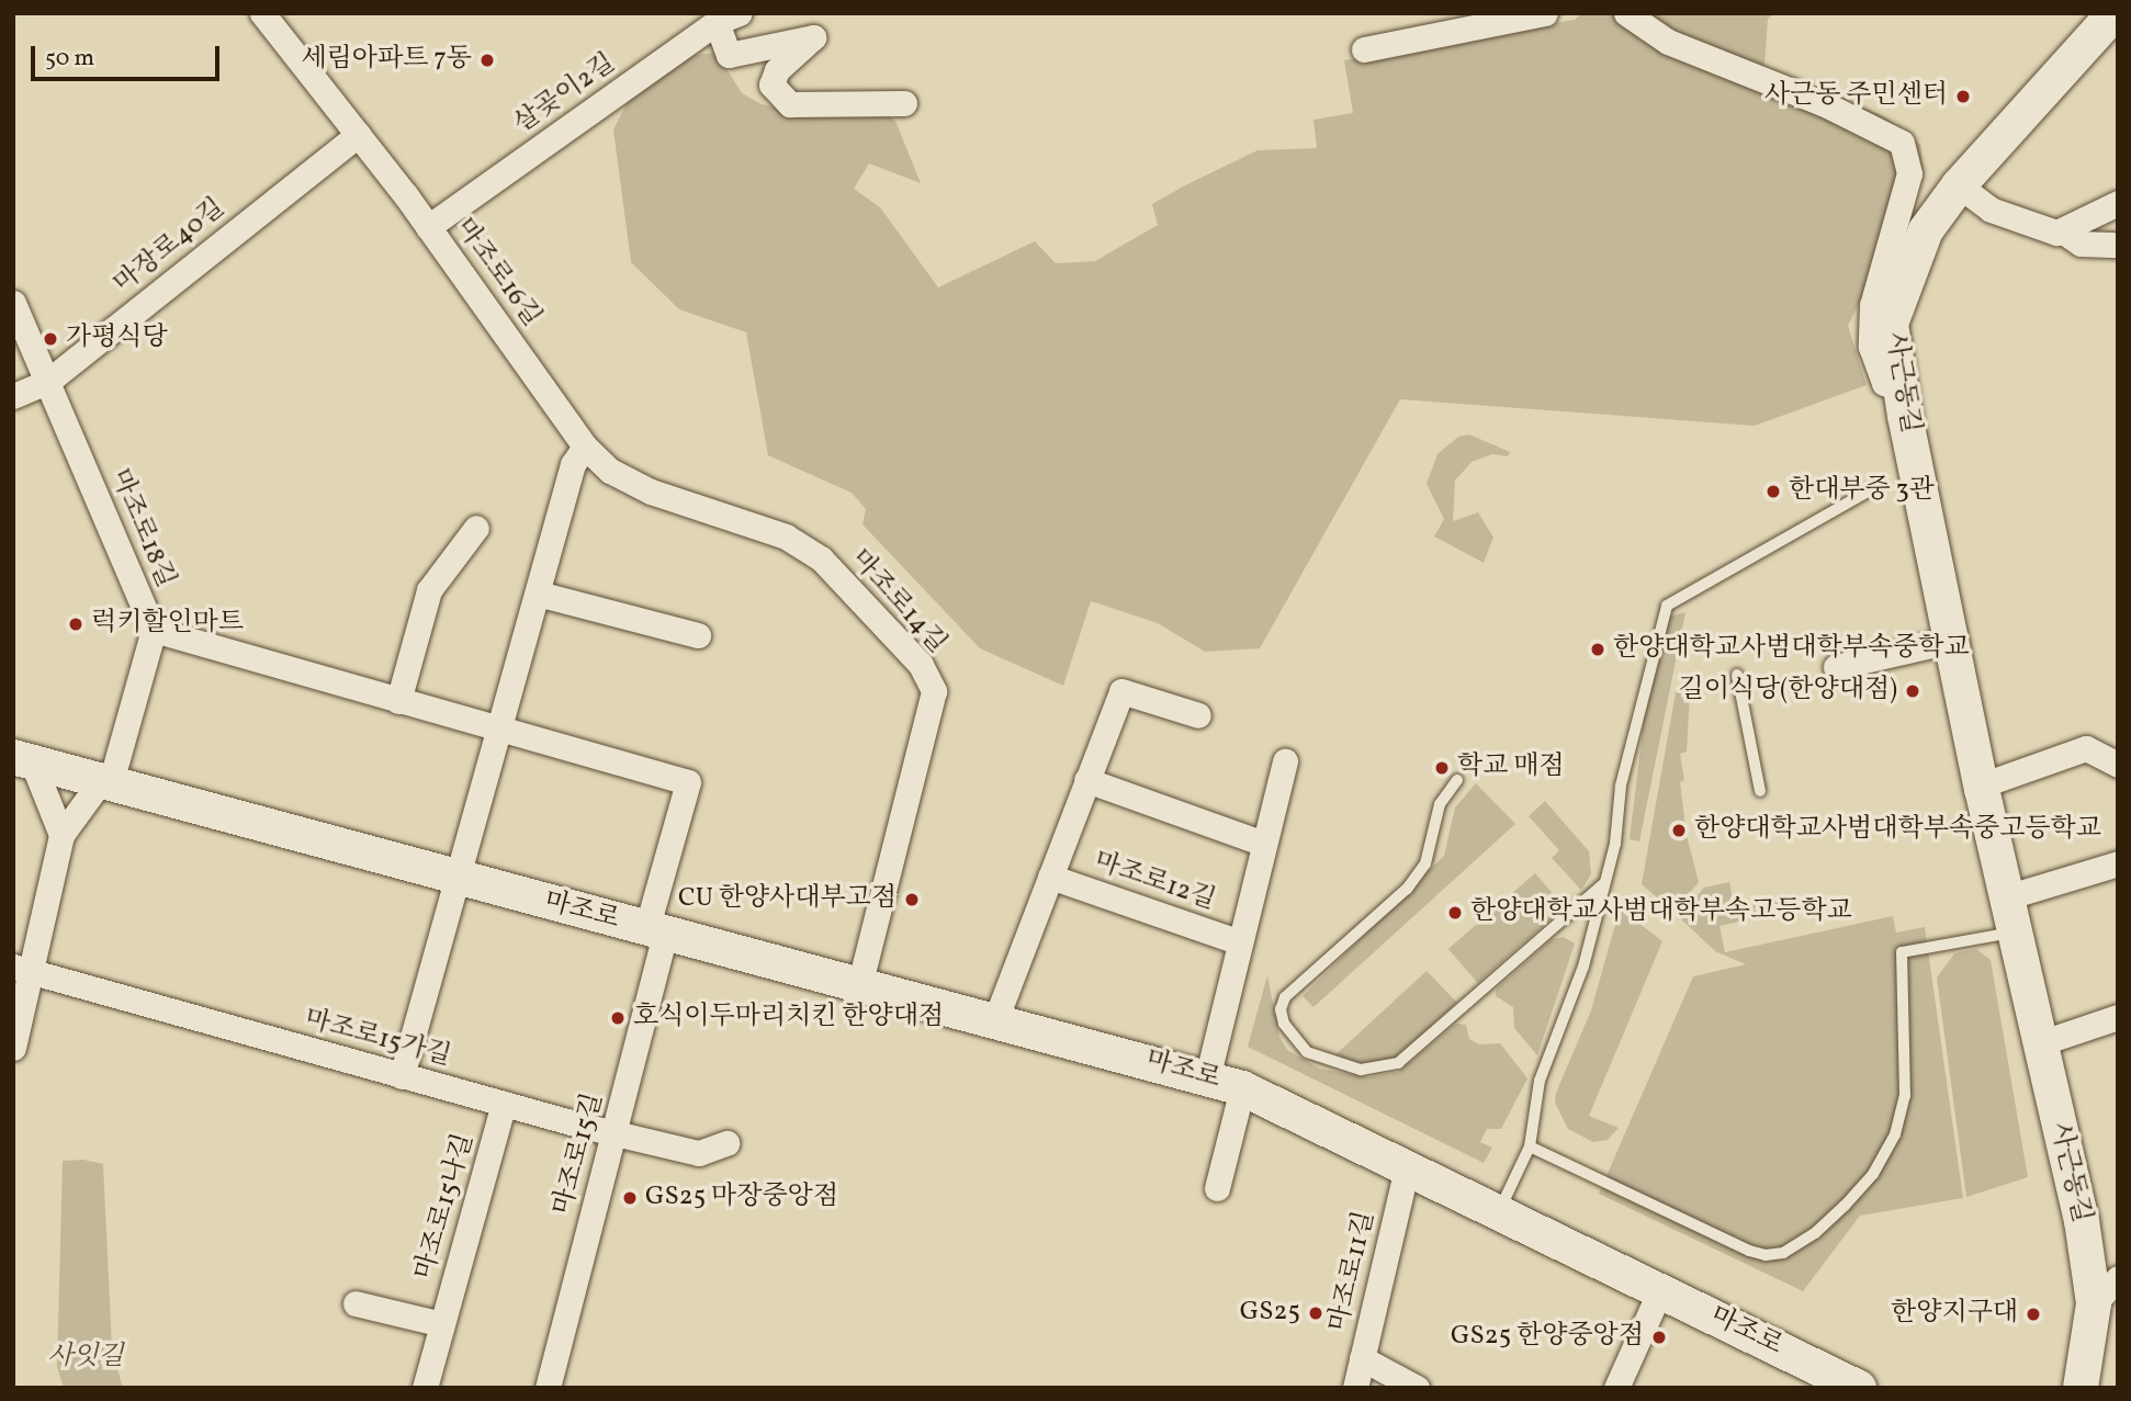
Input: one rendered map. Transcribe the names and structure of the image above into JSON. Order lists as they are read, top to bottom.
{
  "streets": {
    "main road": ["사근동길", "마조로"],
    "street": [
      "살곶이2길",
      "마장로40길",
      "마조로16길",
      "마조로18길",
      "마조로14길",
      "마조로12길",
      "마조로15가길",
      "마조로15길",
      "마조로15나길",
      "마조로11길"
    ]
  },
  "crossings": [
    ["살곶이2길", "마조로16길"],
    ["마장로40길", "마조로16길"],
    ["마장로40길", "마조로18길"],
    ["마조로16길", "마조로14길"],
    ["마조로18길", "마조로"],
    ["마조로14길", "마조로"],
    ["마조로12길", "마조로"],
    ["마조로", "마조로15길"],
    ["마조로", "마조로11길"],
    ["마조로15가길", "마조로15길"],
    ["마조로15가길", "마조로15나길"]
  ],
  "parks": ["사잇길"],
  "places": [
    "세림아파트 7동",
    "사근동 주민센터",
    "가평식당",
    "한대부중 3관",
    "럭키할인마트",
    "한양대학교사범대학부속중학교",
    "길이식당(한양대점)",
    "학교 매점",
    "한양대학교사범대학부속중고등학교",
    "CU 한양사대부고점",
    "한양대학교사범대학부속고등학교",
    "호식이두마리치킨 한양대점",
    "GS25 마장중앙점",
    "GS25",
    "한양지구대",
    "GS25 한양중앙점"
  ],
  "scale_bar": "50 m"
}
